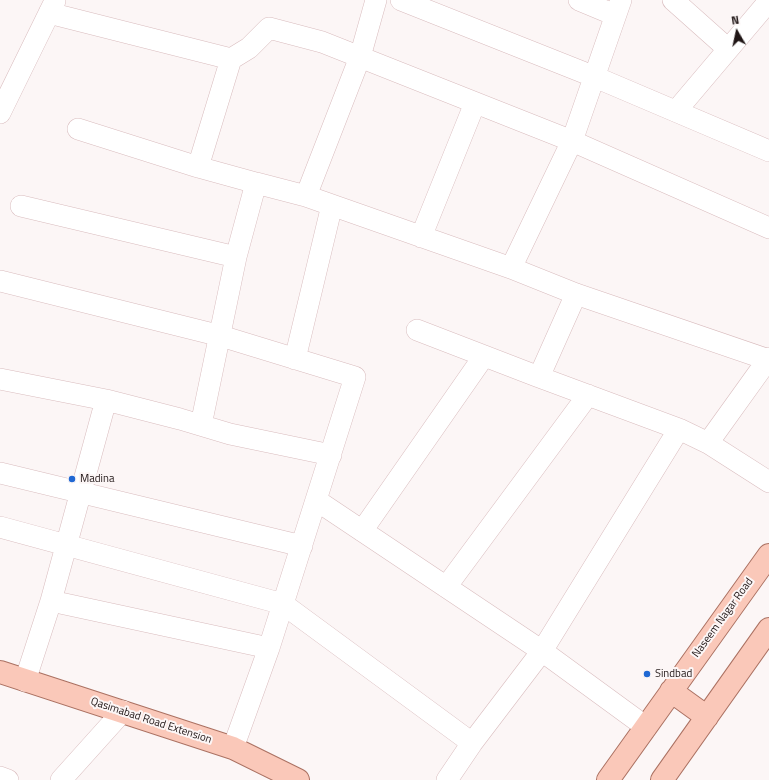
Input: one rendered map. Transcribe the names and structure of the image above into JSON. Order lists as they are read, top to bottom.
{
  "streets": {
    "main road": ["Naseem Nagar Road", "Qasimabad Road Extension"]
  },
  "places": ["Madina", "Sindbad"],
  "north": "top"
}
